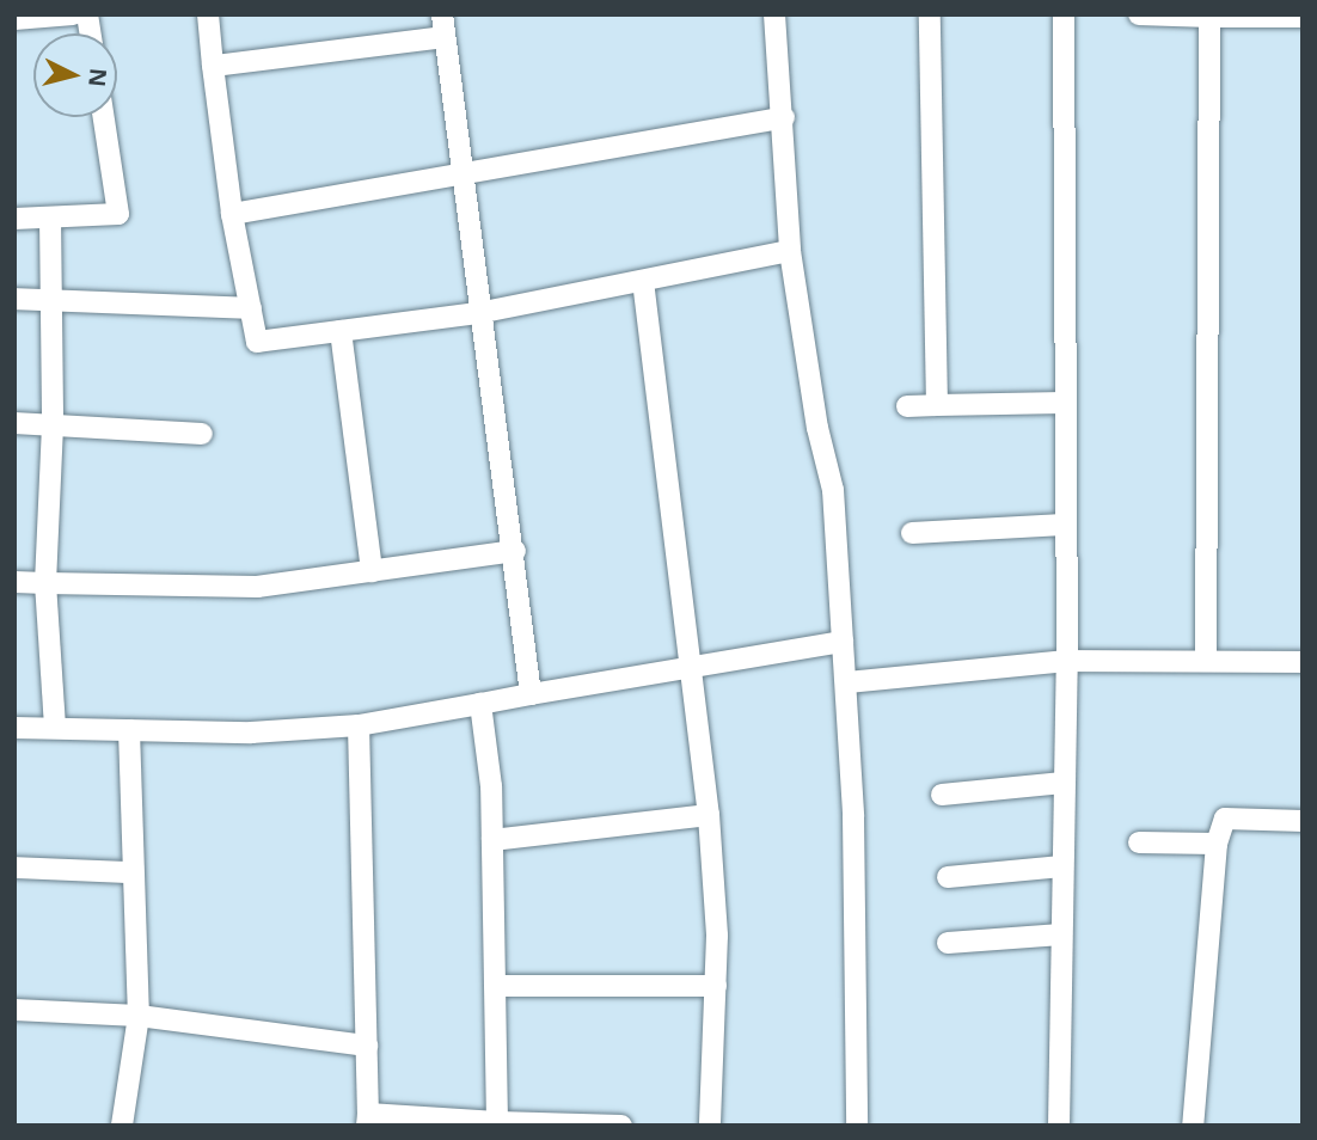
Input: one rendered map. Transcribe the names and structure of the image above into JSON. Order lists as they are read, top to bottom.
{
  "north": "right"
}
